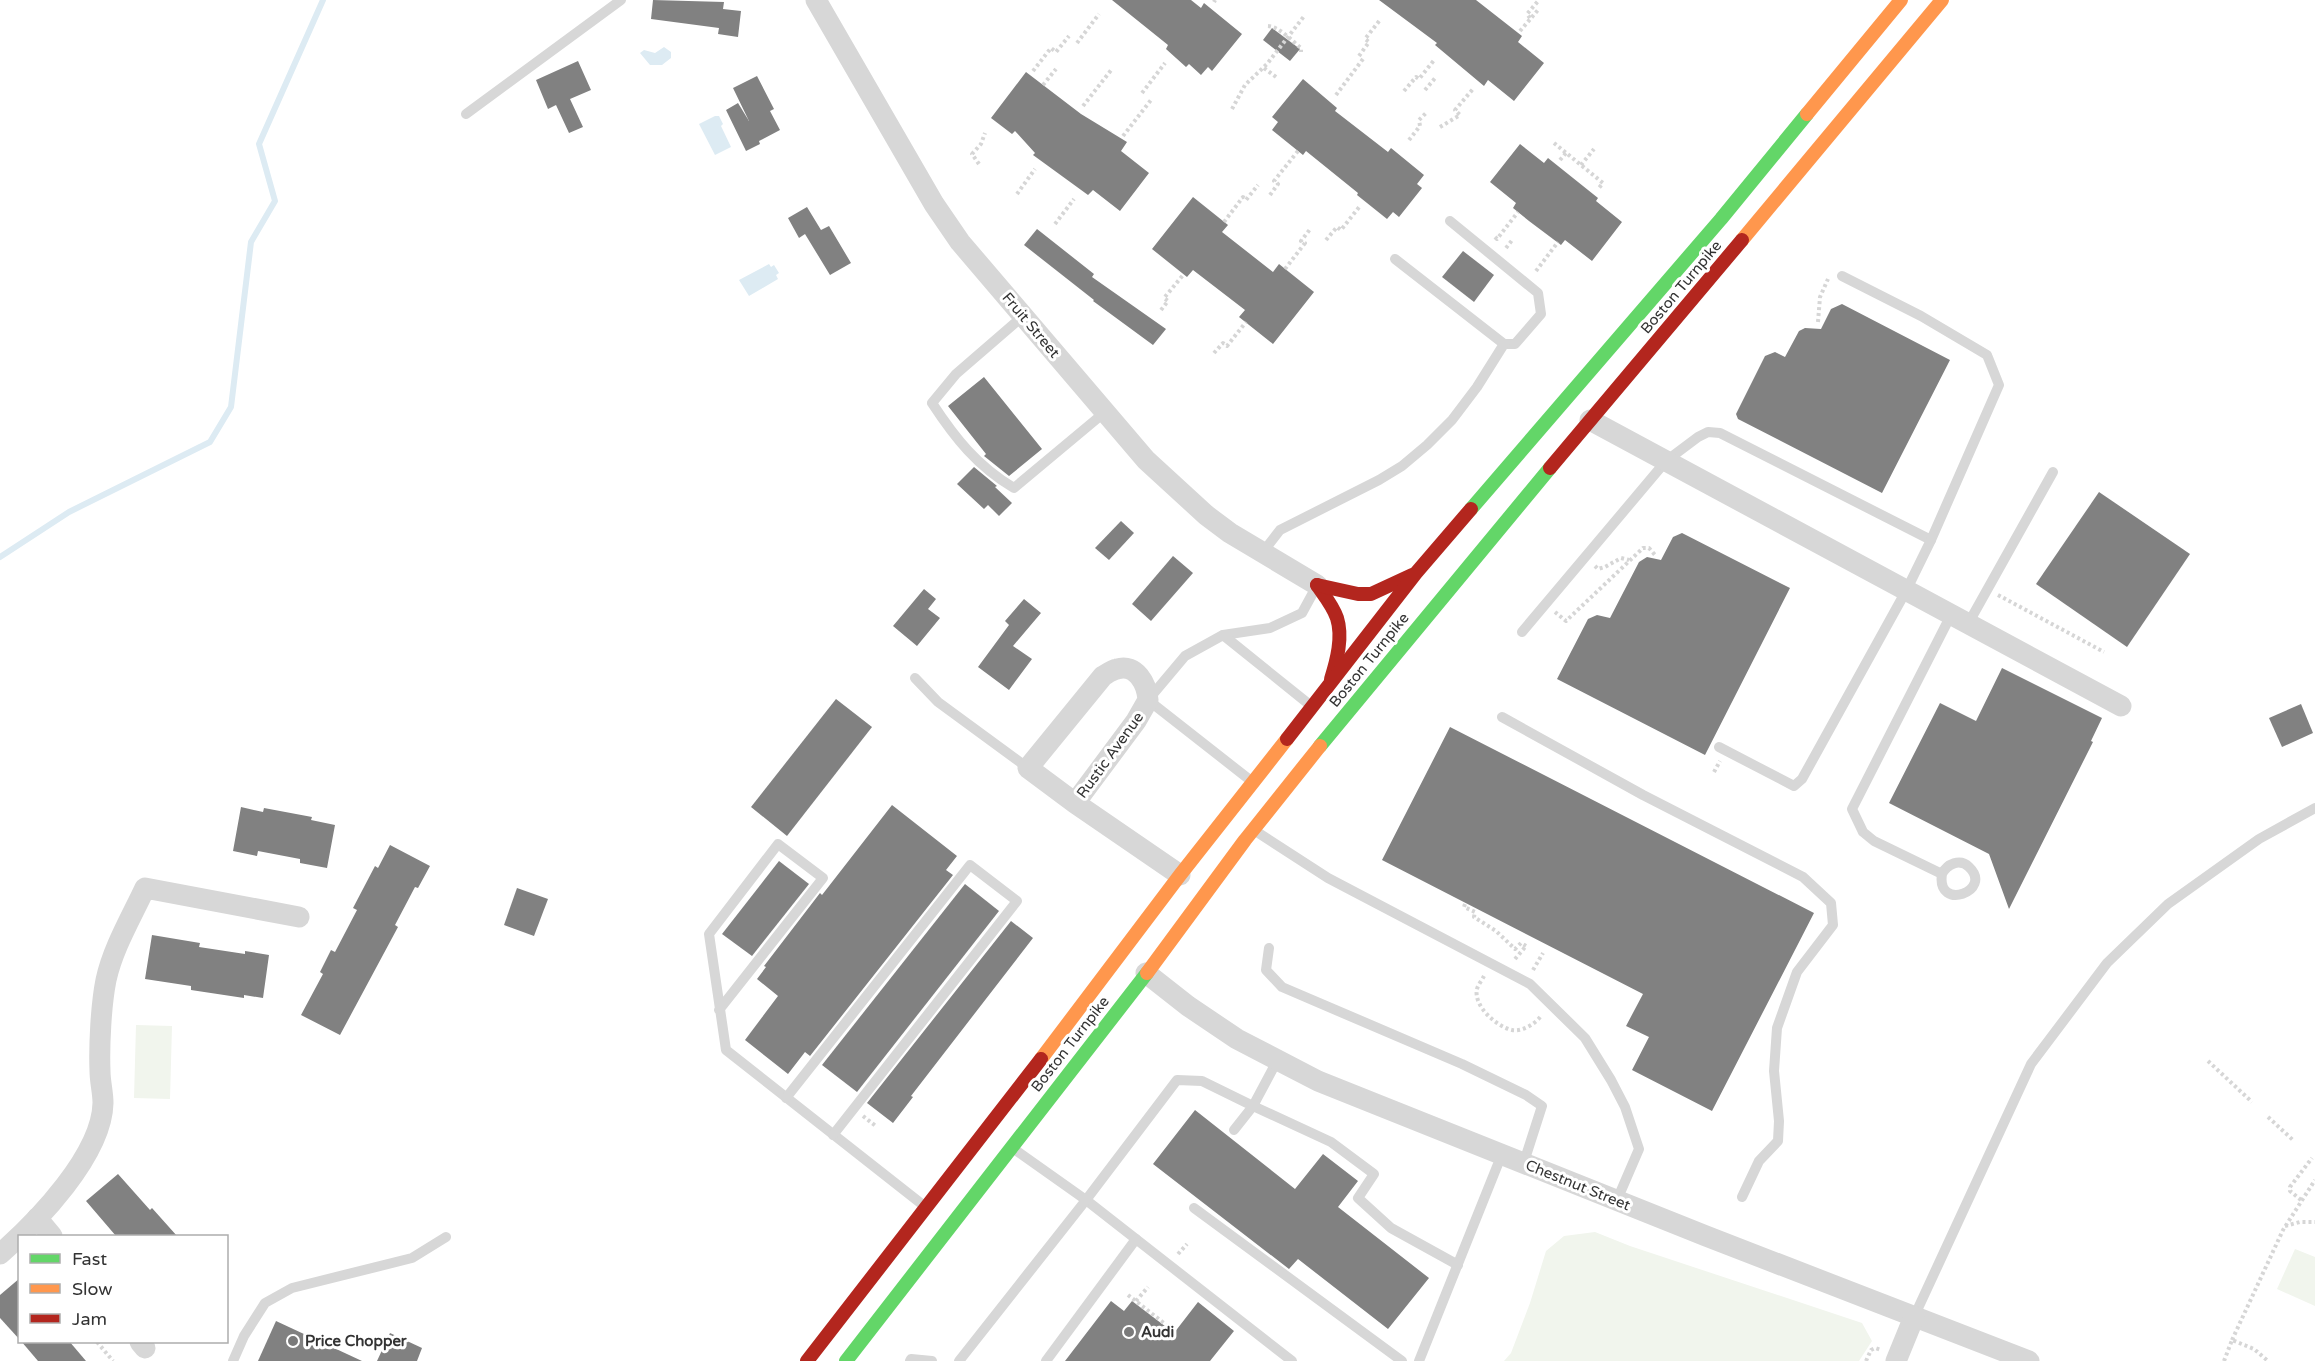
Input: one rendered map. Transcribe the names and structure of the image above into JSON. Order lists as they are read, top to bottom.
{
  "streets": {
    "highway": ["Boston Turnpike"],
    "street": ["Fruit Street", "Rustic Avenue", "Chestnut Street"]
  },
  "crossings": [
    ["Boston Turnpike", "Rustic Avenue"],
    ["Boston Turnpike", "Chestnut Street"]
  ],
  "places": ["Audi", "Price Chopper"],
  "legend": ["Fast", "Slow", "Jam"]
}
